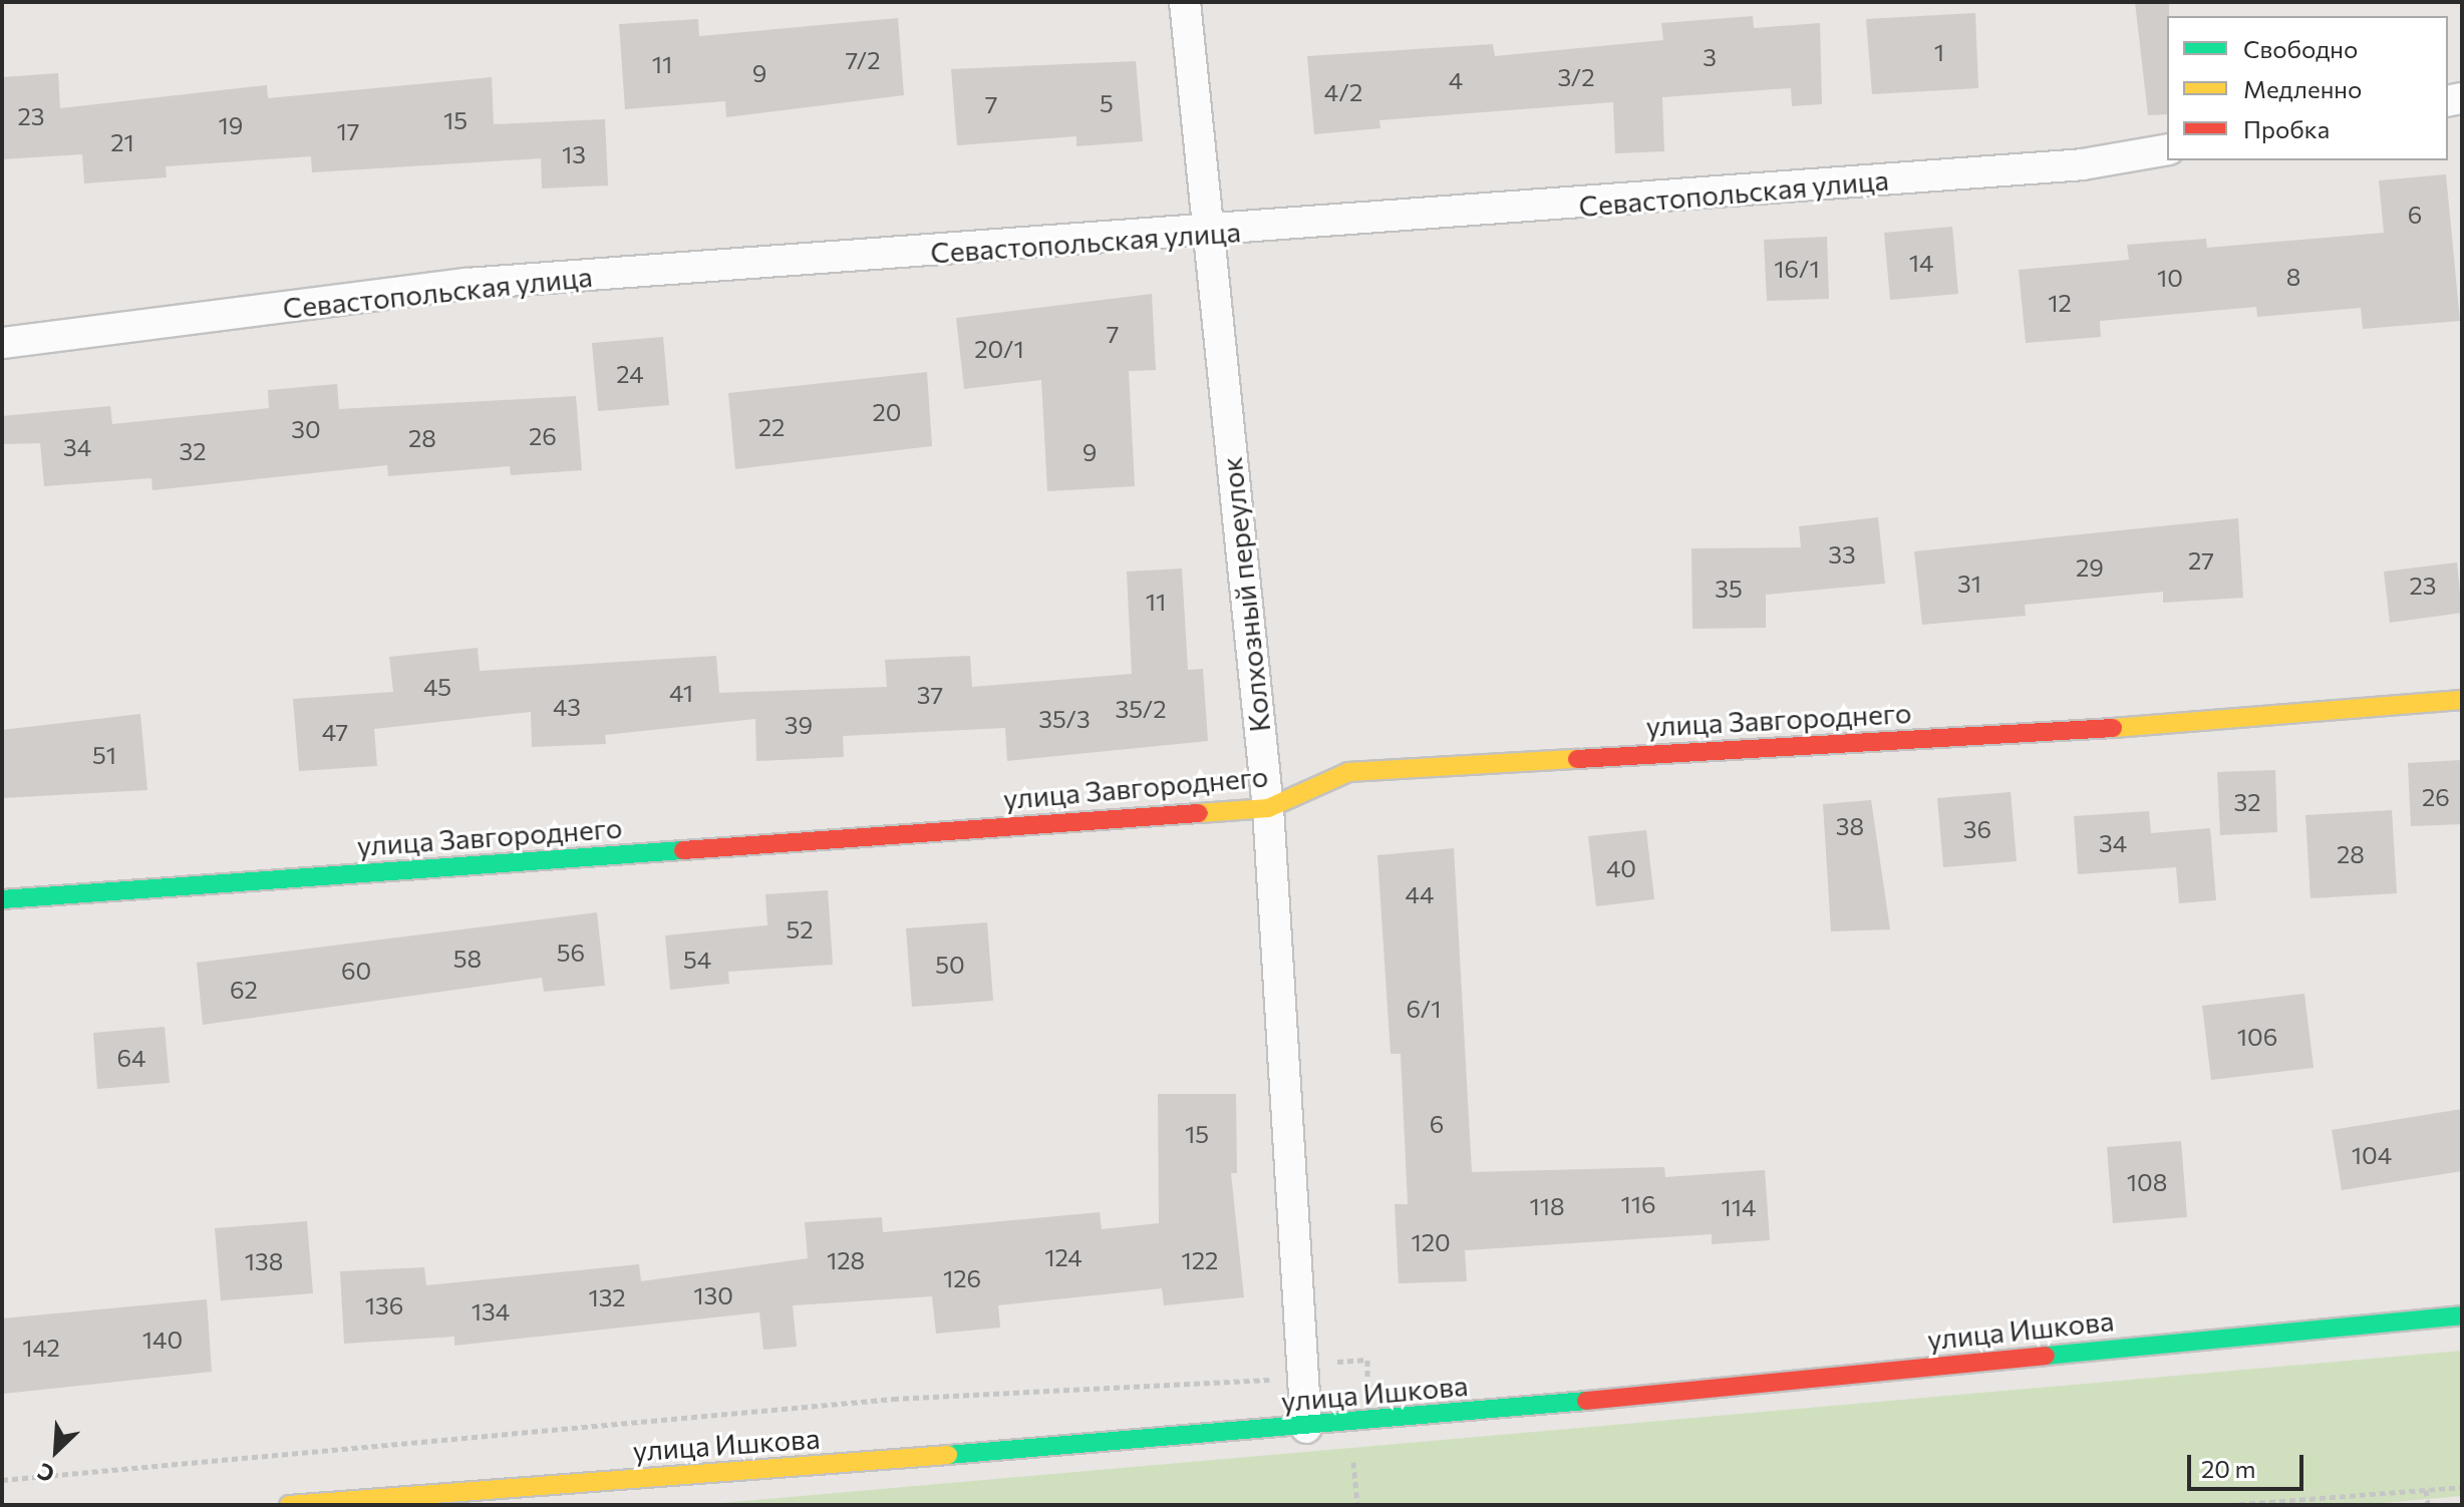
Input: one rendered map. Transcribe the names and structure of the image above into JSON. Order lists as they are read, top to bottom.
{
  "streets": {
    "street": [
      "Севастопольская улица",
      "Колхозный переулок",
      "улица Завгороднего",
      "улица Ишкова"
    ]
  },
  "crossings": [
    ["Севастопольская улица", "Колхозный переулок"],
    ["Колхозный переулок", "улица Завгороднего"],
    ["Колхозный переулок", "улица Ишкова"]
  ],
  "house_numbers": [
    "1",
    "3",
    "7/2",
    "11",
    "9",
    "3/2",
    "4",
    "4/2",
    "5",
    "7",
    "23",
    "15",
    "19",
    "17",
    "21",
    "13",
    "6",
    "14",
    "16/1",
    "8",
    "10",
    "12",
    "7",
    "20/1",
    "24",
    "20",
    "22",
    "30",
    "26",
    "28",
    "34",
    "32",
    "9",
    "33",
    "27",
    "29",
    "31",
    "23",
    "35",
    "11",
    "45",
    "41",
    "37",
    "43",
    "35/2",
    "35/3",
    "39",
    "47",
    "51",
    "26",
    "32",
    "38",
    "36",
    "34",
    "28",
    "40",
    "44",
    "52",
    "56",
    "58",
    "54",
    "50",
    "60",
    "62",
    "6/1",
    "106",
    "64",
    "6",
    "15",
    "104",
    "108",
    "116",
    "118",
    "114",
    "120",
    "124",
    "128",
    "122",
    "138",
    "126",
    "130",
    "132",
    "136",
    "134",
    "140",
    "142"
  ],
  "legend": ["Свободно", "Медленно", "Пробка"],
  "scale_bar": "20 m",
  "north": "bottom left"
}
